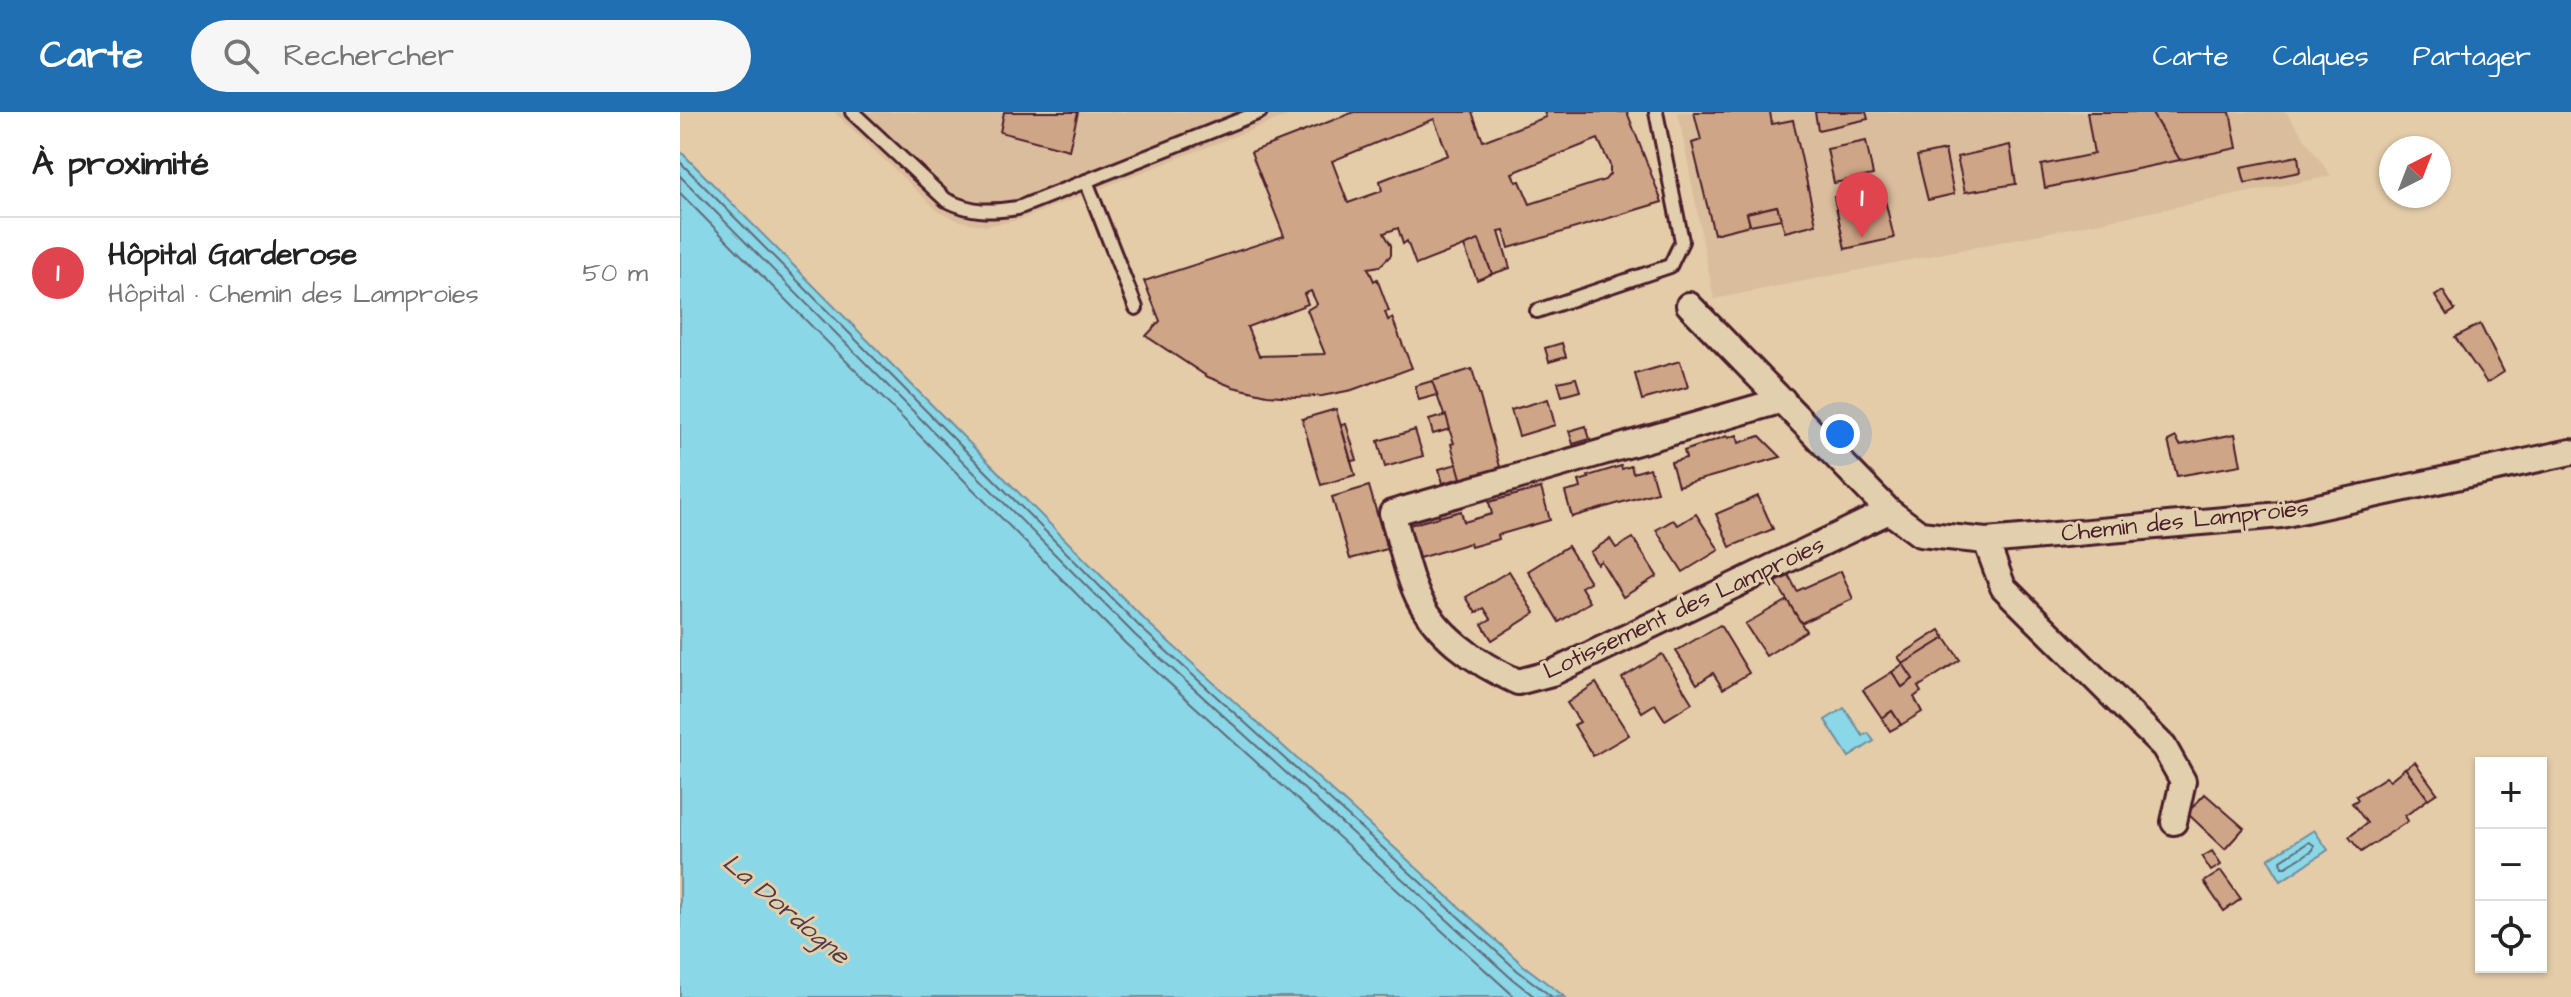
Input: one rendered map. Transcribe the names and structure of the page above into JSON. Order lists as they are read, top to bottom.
{
  "streets": {
    "street": ["Chemin des Lamproies", "Lotissement des Lamproies"]
  },
  "crossings": [
    ["Chemin des Lamproies", "Lotissement des Lamproies"]
  ],
  "water": ["La Dordogne"],
  "north": "top right",
  "page": {
    "header": "Carte",
    "search": "Rechercher",
    "nav": ["Carte", "Calques", "Partager"],
    "heading": "À proximité",
    "pins": "1",
    "list": [
      {
        "mark": "1",
        "name": "Hôpital Garderose",
        "note": "Hôpital · Chemin des Lamproies",
        "value": "50 m"
      }
    ],
    "map_buttons": ["+", "−"]
  }
}
